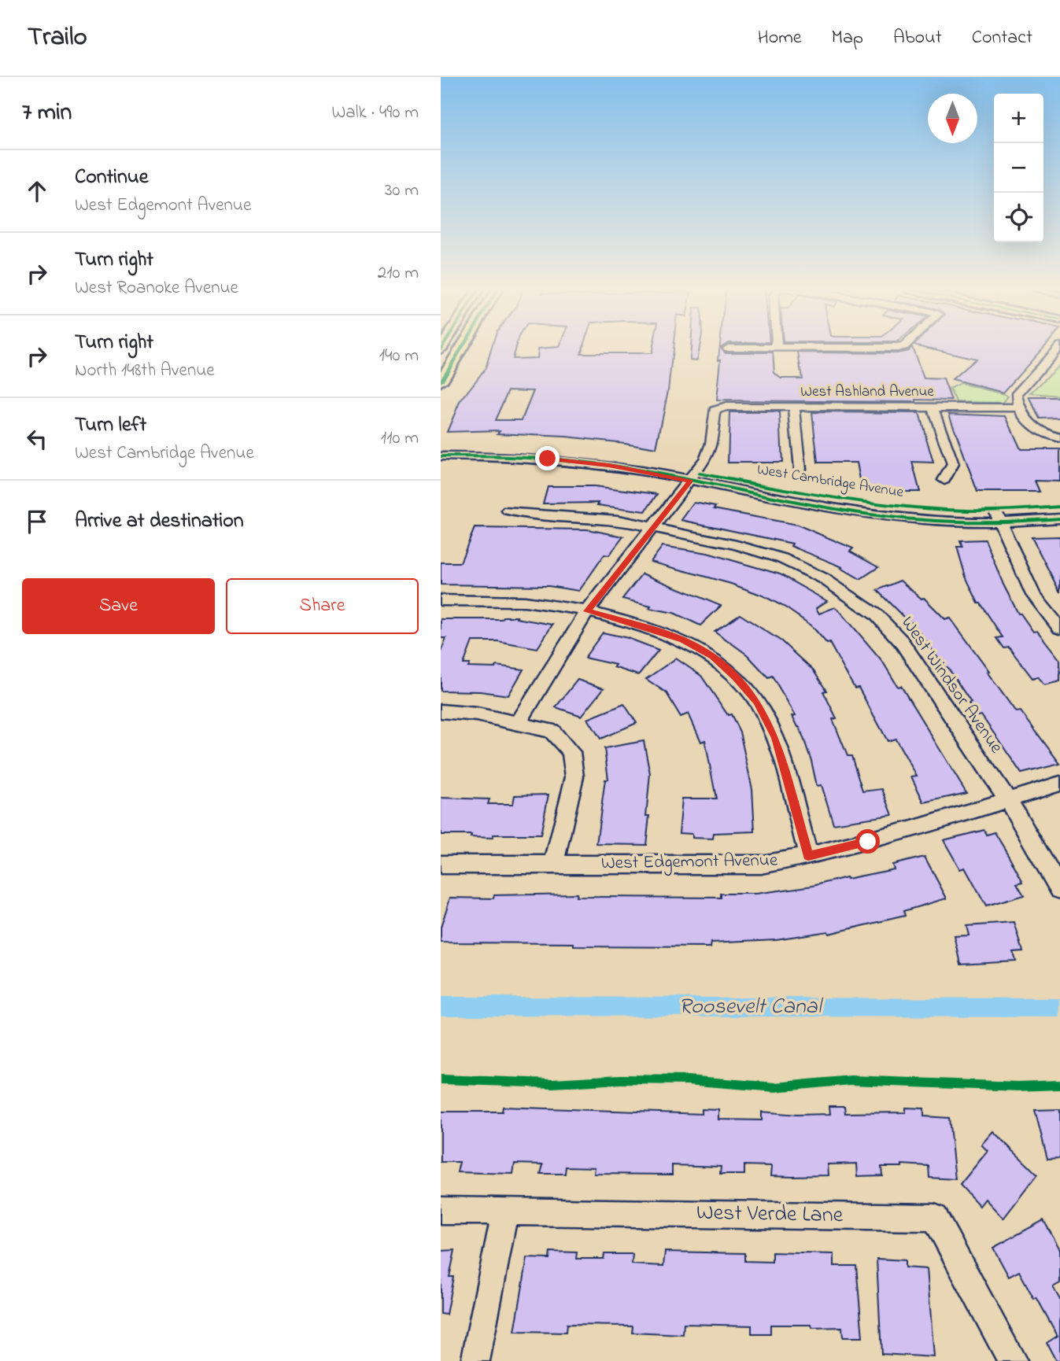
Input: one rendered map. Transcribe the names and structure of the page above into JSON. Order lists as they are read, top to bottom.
{
  "streets": {
    "street": [
      "West Ashland Avenue",
      "West Cambridge Avenue",
      "West Windsor Avenue",
      "West Edgemont Avenue",
      "West Verde Lane"
    ]
  },
  "crossings": [
    ["West Ashland Avenue", "West Cambridge Avenue"],
    ["West Windsor Avenue", "West Edgemont Avenue"]
  ],
  "water": ["Roosevelt Canal"],
  "north": "bottom",
  "page": {
    "header": "Trailo",
    "nav": [
      "Home",
      "Map",
      "About",
      "Contact"
    ],
    "heading": ["7 min", "Walk · 490 m"],
    "map_buttons": ["+", "−"],
    "list": [
      ["Continue", "West Edgemont Avenue", "30 m"],
      ["Turn right", "West Roanoke Avenue", "210 m"],
      ["Turn right", "North 148th Avenue", "140 m"],
      ["Turn left", "West Cambridge Avenue", "110 m"],
      "Arrive at destination"
    ],
    "buttons": ["Save", "Share"]
  }
}
